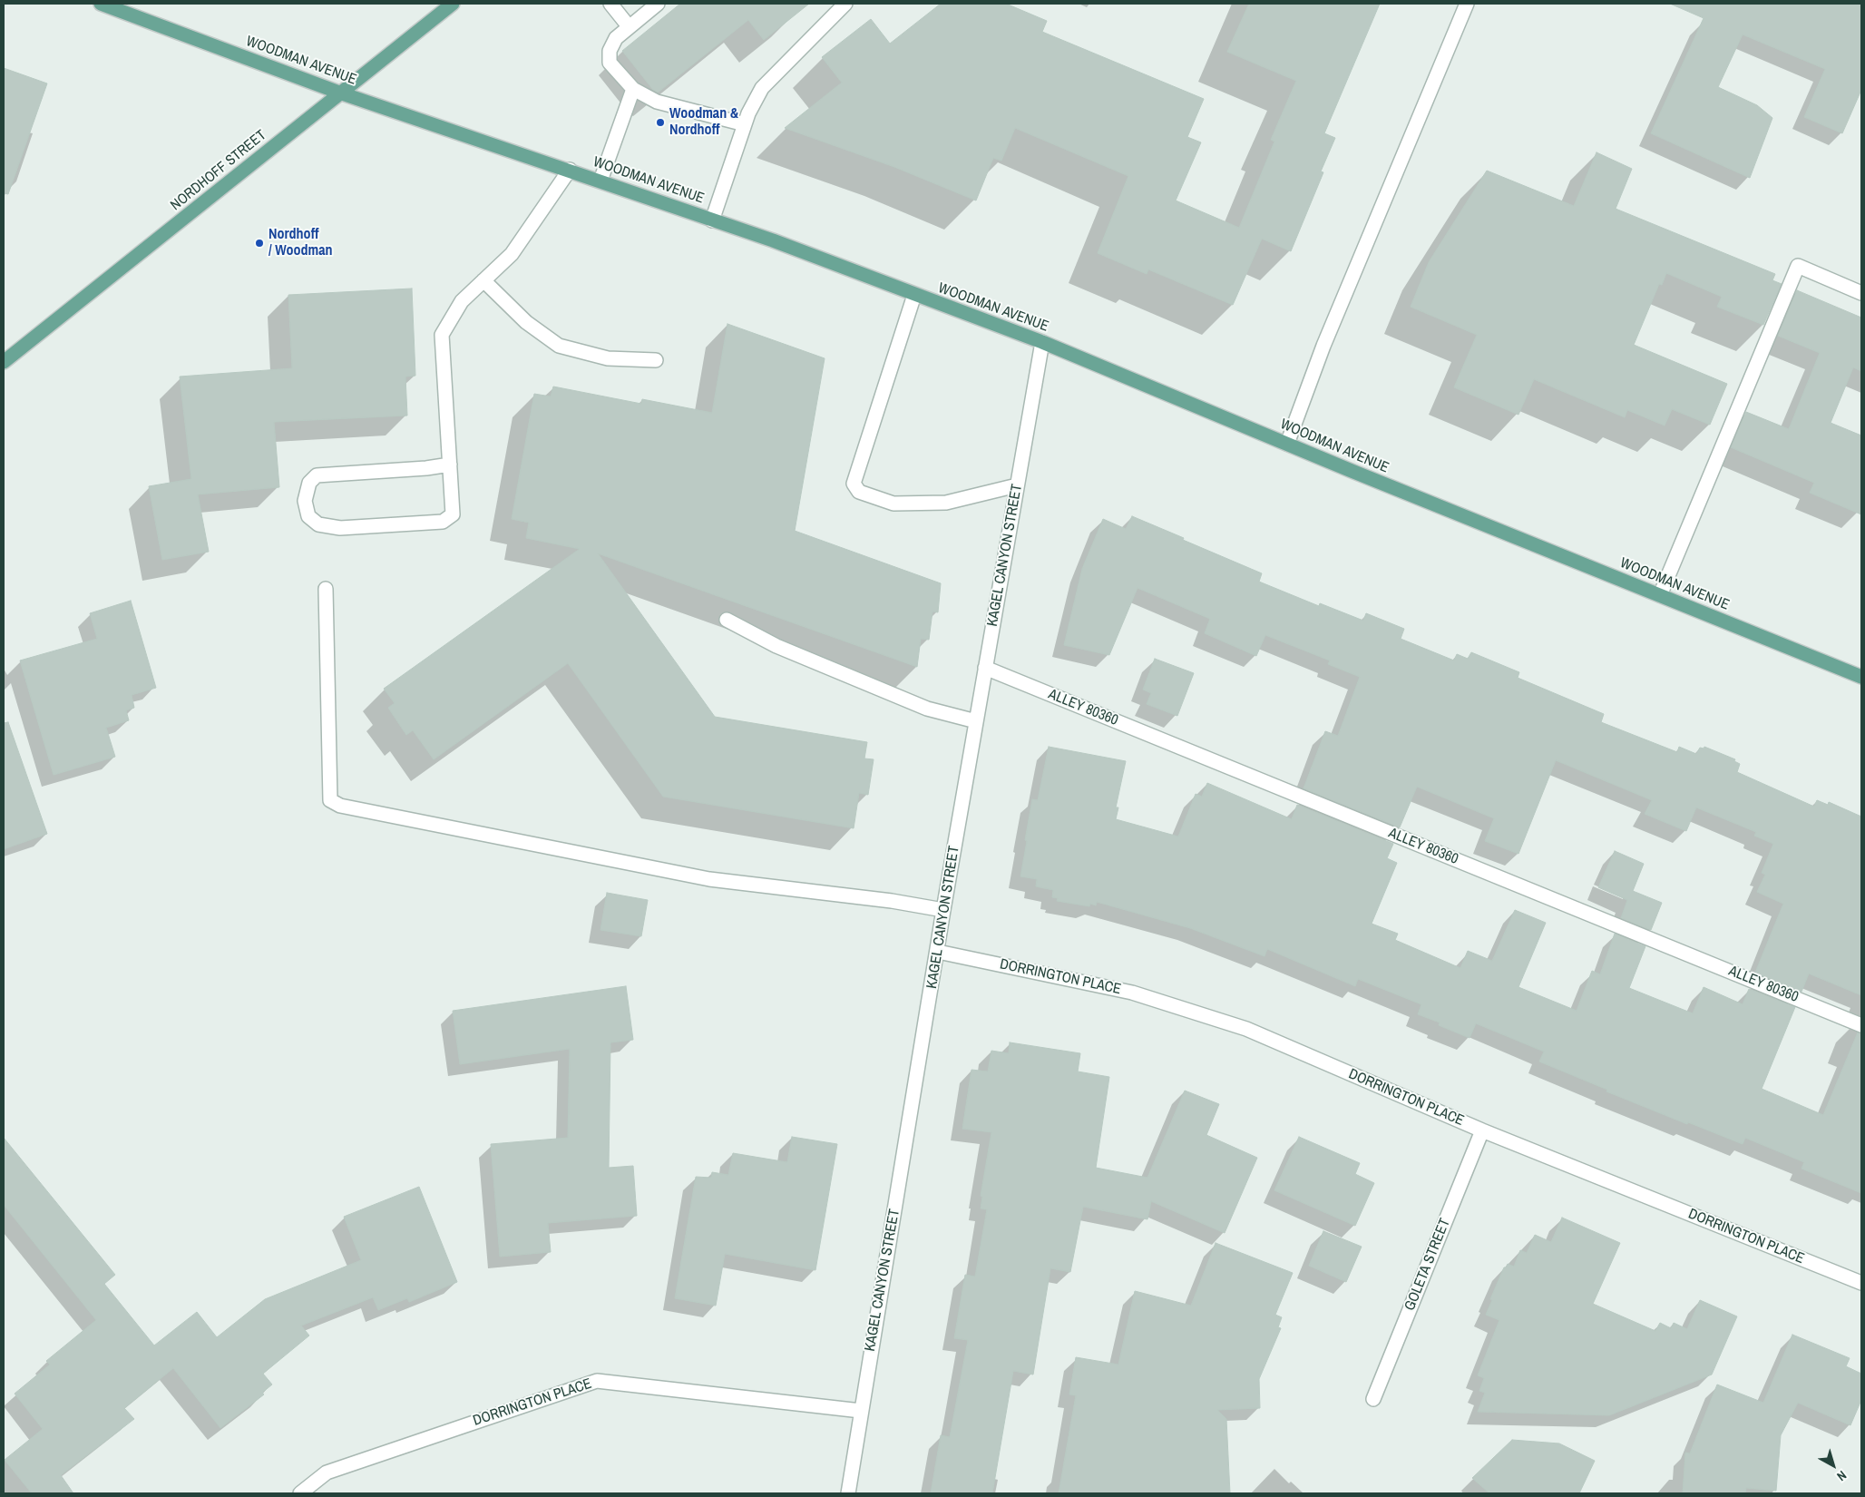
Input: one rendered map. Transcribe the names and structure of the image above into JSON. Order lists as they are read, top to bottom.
{
  "streets": {
    "main road": ["WOODMAN AVENUE", "NORDHOFF STREET"],
    "street": [
      "KAGEL CANYON STREET",
      "ALLEY 80360",
      "DORRINGTON PLACE",
      "GOLETA STREET"
    ]
  },
  "crossings": [
    ["WOODMAN AVENUE", "NORDHOFF STREET"],
    ["WOODMAN AVENUE", "KAGEL CANYON STREET"],
    ["KAGEL CANYON STREET", "ALLEY 80360"],
    ["KAGEL CANYON STREET", "DORRINGTON PLACE"],
    ["DORRINGTON PLACE", "GOLETA STREET"]
  ],
  "places": ["Woodman & Nordhoff", "Nordhoff / Woodman"],
  "north": "bottom right"
}
